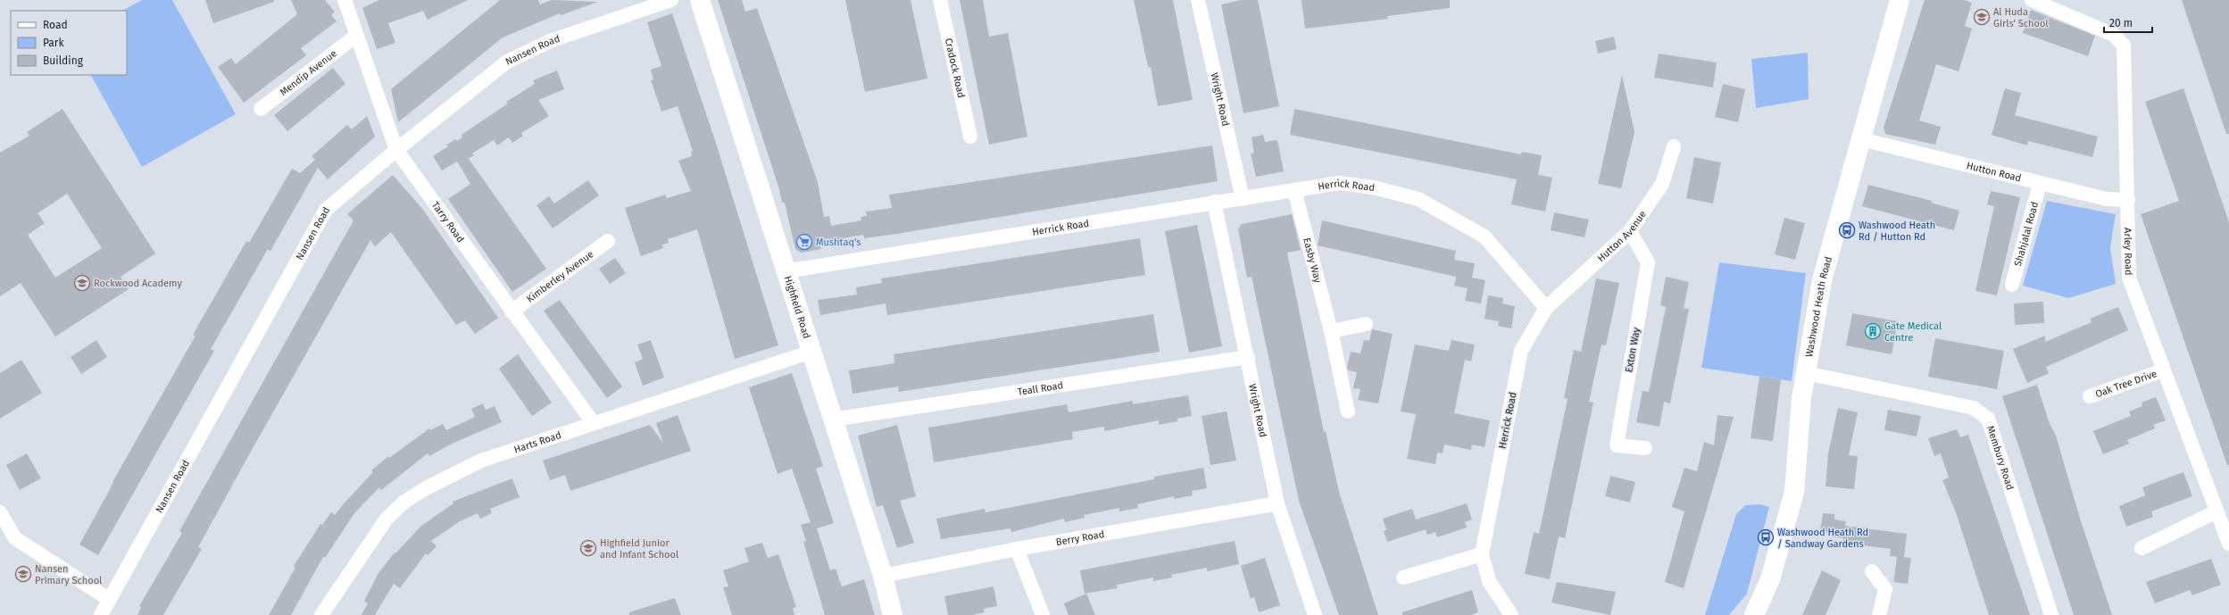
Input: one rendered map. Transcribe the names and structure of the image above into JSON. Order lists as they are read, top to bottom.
{
  "streets": {
    "main road": ["Washwood Heath Road", "Highfield Road"],
    "street": [
      "Nansen Road",
      "Cradock Road",
      "Mendip Avenue",
      "Wright Road",
      "Hutton Road",
      "Herrick Road",
      "Tarry Road",
      "Shahjalal Road",
      "Hutton Avenue",
      "Arley Road",
      "Easby Way",
      "Kimberley Avenue",
      "Exton Way",
      "Oak Tree Drive",
      "Teall Road",
      "Harts Road",
      "Membury Road",
      "Berry Road"
    ]
  },
  "crossings": [
    ["Nansen Road", "Tarry Road"],
    ["Mendip Avenue", "Tarry Road"],
    ["Wright Road", "Herrick Road"],
    ["Wright Road", "Teall Road"],
    ["Wright Road", "Berry Road"],
    ["Hutton Road", "Shahjalal Road"],
    ["Hutton Road", "Arley Road"],
    ["Hutton Road", "Washwood Heath Road"],
    ["Herrick Road", "Hutton Avenue"],
    ["Herrick Road", "Easby Way"],
    ["Herrick Road", "Highfield Road"],
    ["Tarry Road", "Kimberley Avenue"],
    ["Tarry Road", "Harts Road"],
    ["Hutton Avenue", "Exton Way"],
    ["Arley Road", "Oak Tree Drive"],
    ["Washwood Heath Road", "Membury Road"],
    ["Highfield Road", "Teall Road"],
    ["Highfield Road", "Harts Road"],
    ["Highfield Road", "Berry Road"]
  ],
  "places": {
    "school or university": [
      "Al Huda Girls' School",
      "Rockwood Academy",
      "Highfield Junior and Infant School",
      "Nansen Primary School"
    ],
    "bus stop": ["Washwood Heath Rd / Hutton Rd", "Washwood Heath Rd / Sandway Gardens"],
    "supermarket": ["Mushtaq's"],
    "building": ["Gate Medical Centre"]
  },
  "legend": ["Road", "Park", "Building"],
  "scale_bar": "20 m"
}
